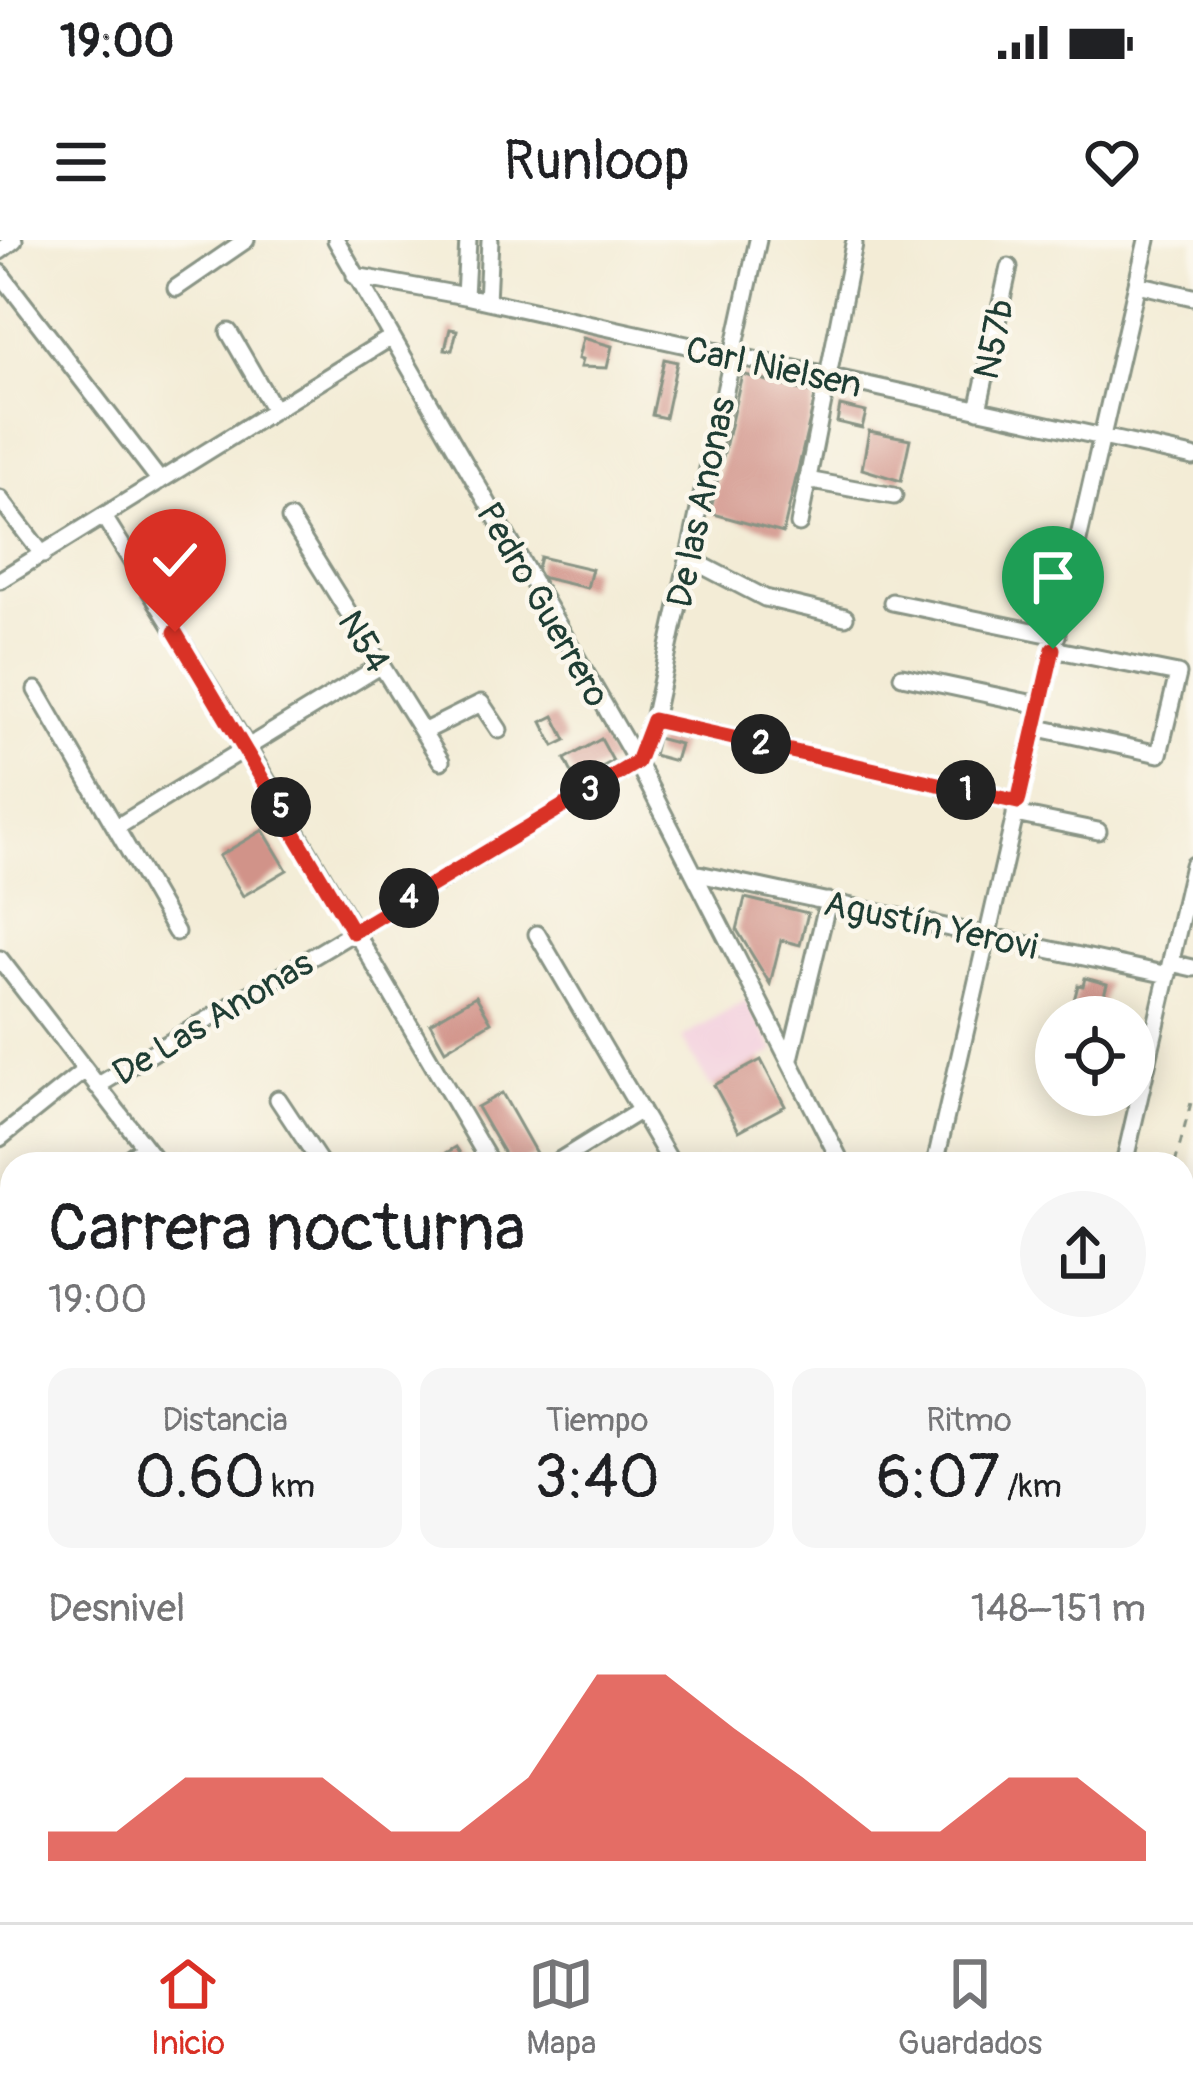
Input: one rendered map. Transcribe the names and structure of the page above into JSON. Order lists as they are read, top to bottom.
{
  "streets": {
    "street": [
      "N57b",
      "Carl Nielsen",
      "De las Anonas",
      "Pedro Guerrero",
      "N54",
      "Agustín Yerovi",
      "De Las Anonas"
    ]
  },
  "crossings": [
    ["N57b", "Carl Nielsen"],
    ["Carl Nielsen", "De las Anonas"],
    ["Carl Nielsen", "Pedro Guerrero"],
    ["De las Anonas", "Pedro Guerrero"],
    ["De las Anonas", "De Las Anonas"],
    ["Pedro Guerrero", "Agustín Yerovi"],
    ["Pedro Guerrero", "De Las Anonas"]
  ],
  "page": {
    "status": "19:00",
    "header": "Runloop",
    "pins": [
      "2",
      "1",
      "3",
      "5",
      "4"
    ],
    "heading": ["Carrera nocturna", "19:00"],
    "stats": [
      ["Distancia", "0.60 km"],
      ["Tiempo", "3:40"],
      ["Ritmo", "6:07 /km"]
    ],
    "chart": ["Desnivel", "148–151 m"],
    "tabs": ["Inicio", "Mapa", "Guardados"]
  }
}
